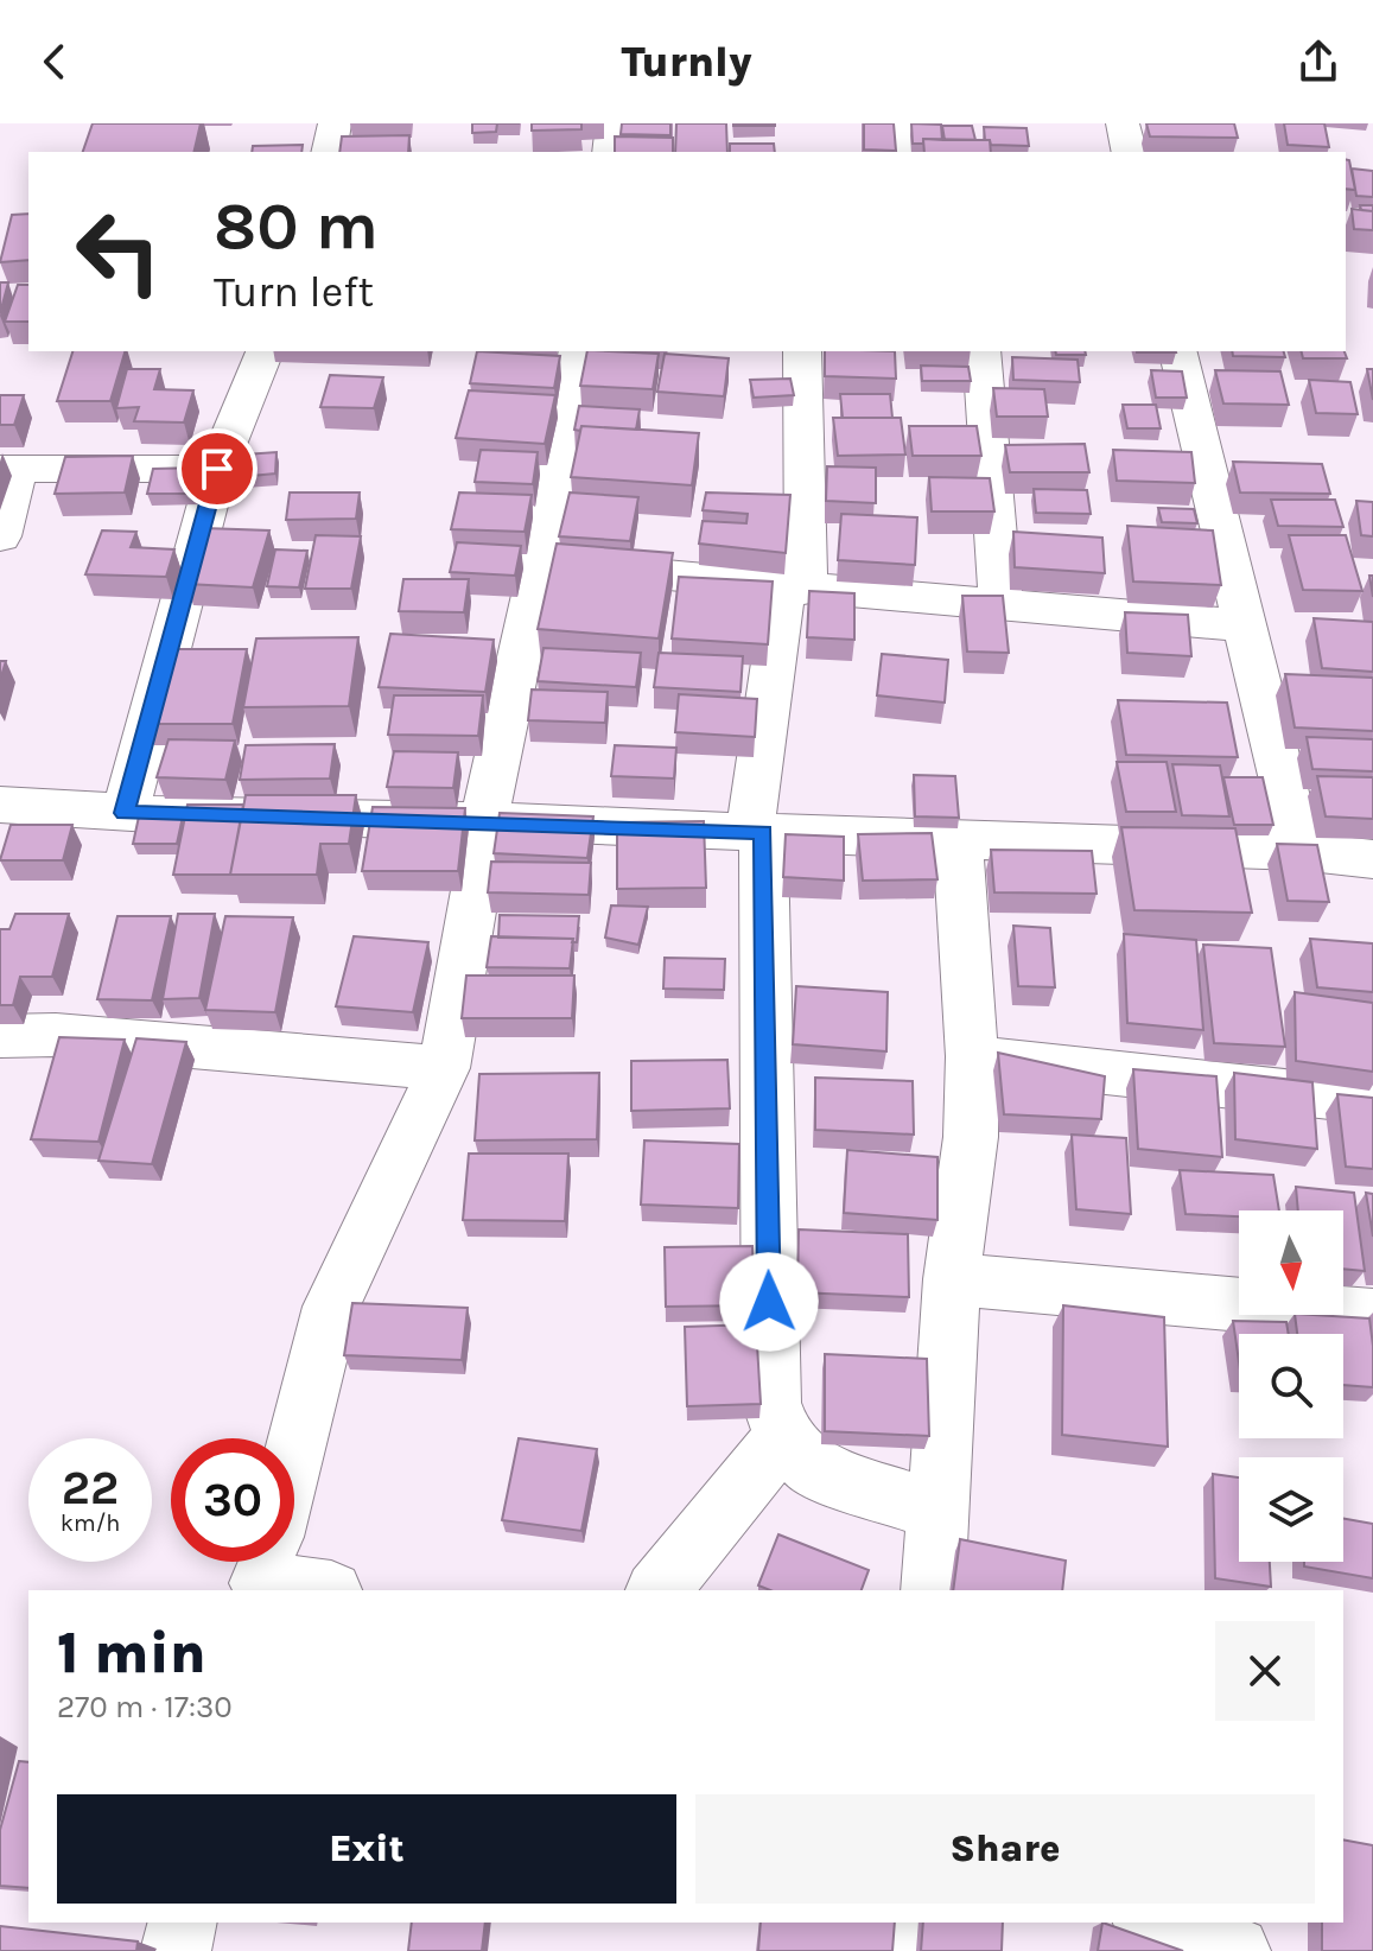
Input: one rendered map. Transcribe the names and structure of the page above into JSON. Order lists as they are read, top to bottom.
{
  "north": "bottom",
  "page": {
    "header": "Turnly",
    "turn": ["80 m", "Turn left"],
    "speed": "22 km/h",
    "limit": "30",
    "heading": ["1 min", "270 m · 17:30"],
    "buttons": ["Exit", "Share"]
  }
}
